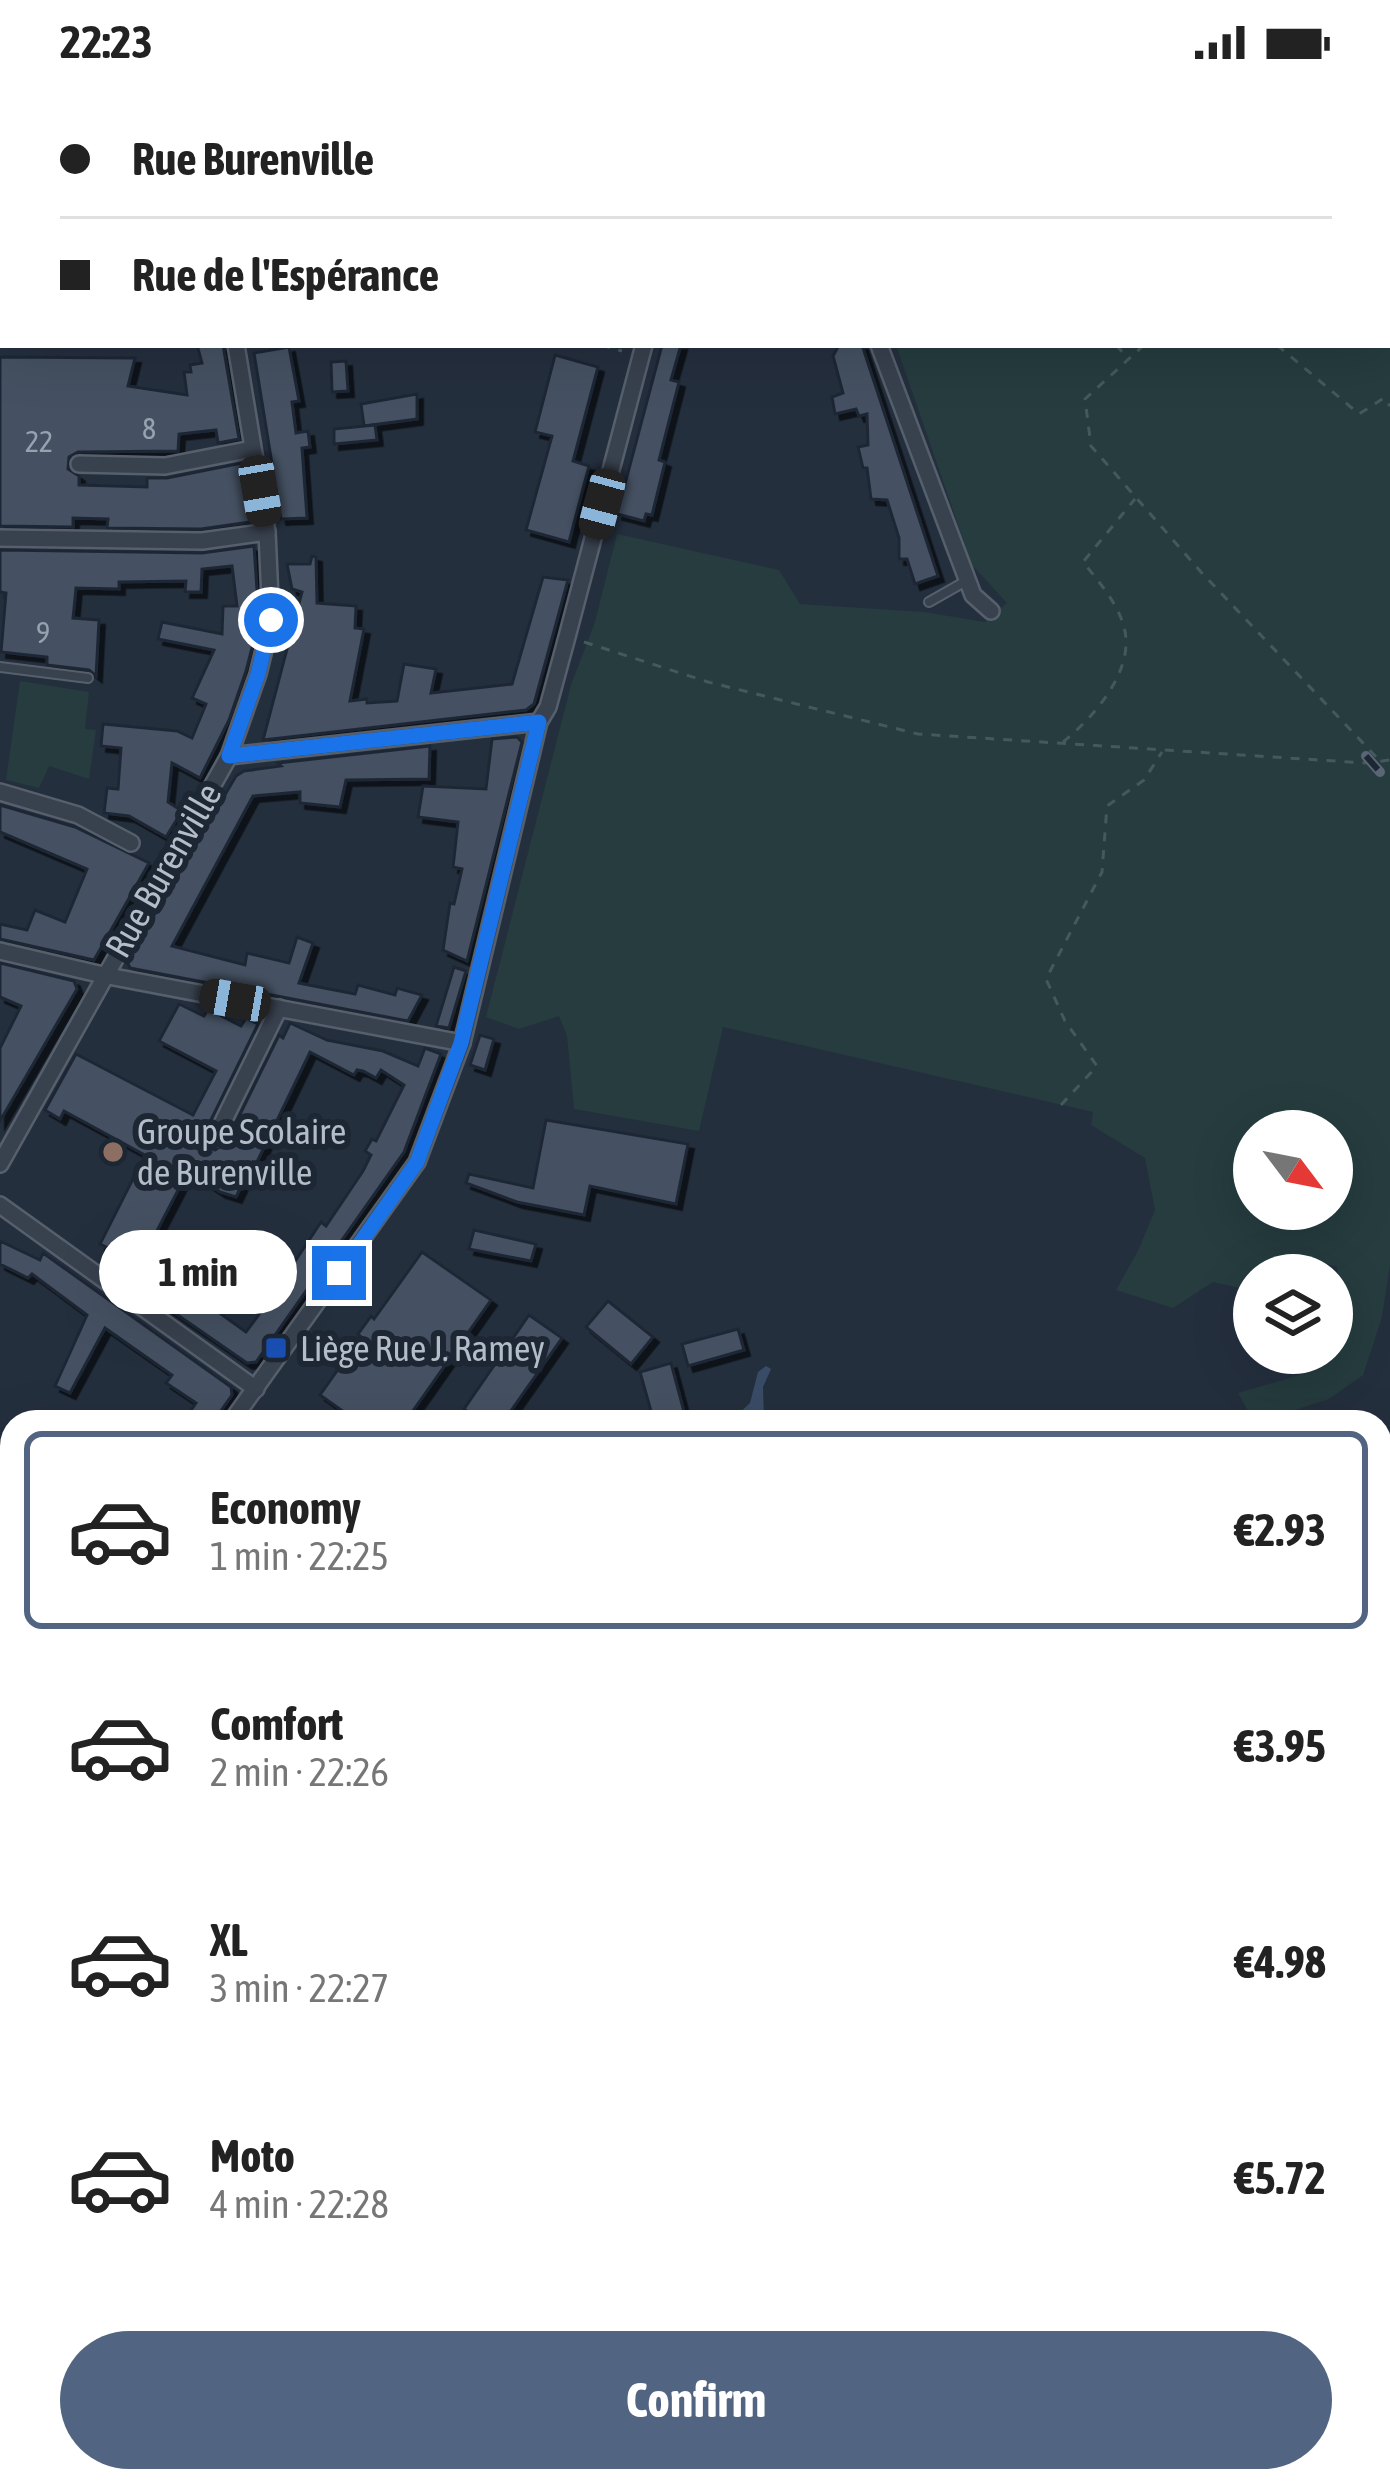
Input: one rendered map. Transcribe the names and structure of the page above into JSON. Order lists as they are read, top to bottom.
{
  "streets": {
    "street": ["Rue Burenville"]
  },
  "places": {
    "other": ["Groupe Scolaire de Burenville"],
    "transit": ["Liège Rue J. Ramey"]
  },
  "house_numbers": ["8", "22", "9"],
  "north": "bottom right",
  "page": {
    "status": "22:23",
    "banner": ["Rue Burenville", "Rue de l'Espérance"],
    "bubble": "1 min",
    "list": [
      {
        "name": "Economy",
        "note": "1 min · 22:25",
        "value": "€2.93"
      },
      {
        "name": "Comfort",
        "note": "2 min · 22:26",
        "value": "€3.95"
      },
      {
        "name": "XL",
        "note": "3 min · 22:27",
        "value": "€4.98"
      },
      {
        "name": "Moto",
        "note": "4 min · 22:28",
        "value": "€5.72"
      }
    ],
    "buttons": "Confirm"
  }
}
